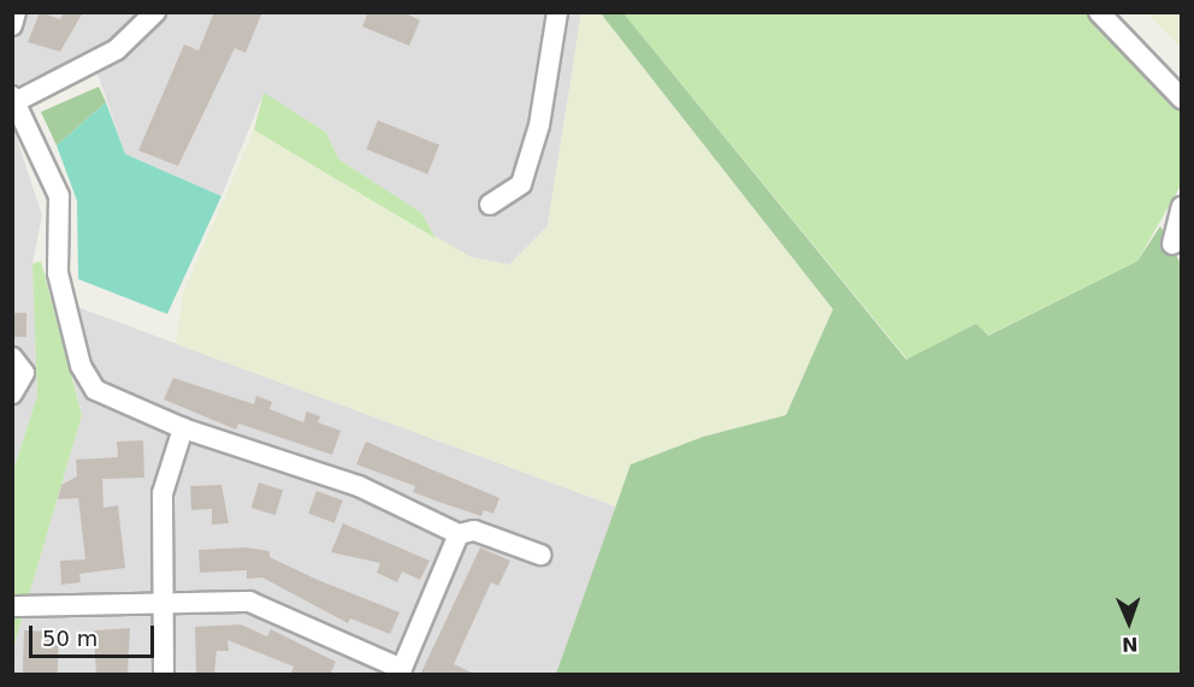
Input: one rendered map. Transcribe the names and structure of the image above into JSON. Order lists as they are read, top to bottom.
{
  "scale_bar": "50 m",
  "north": "bottom"
}
